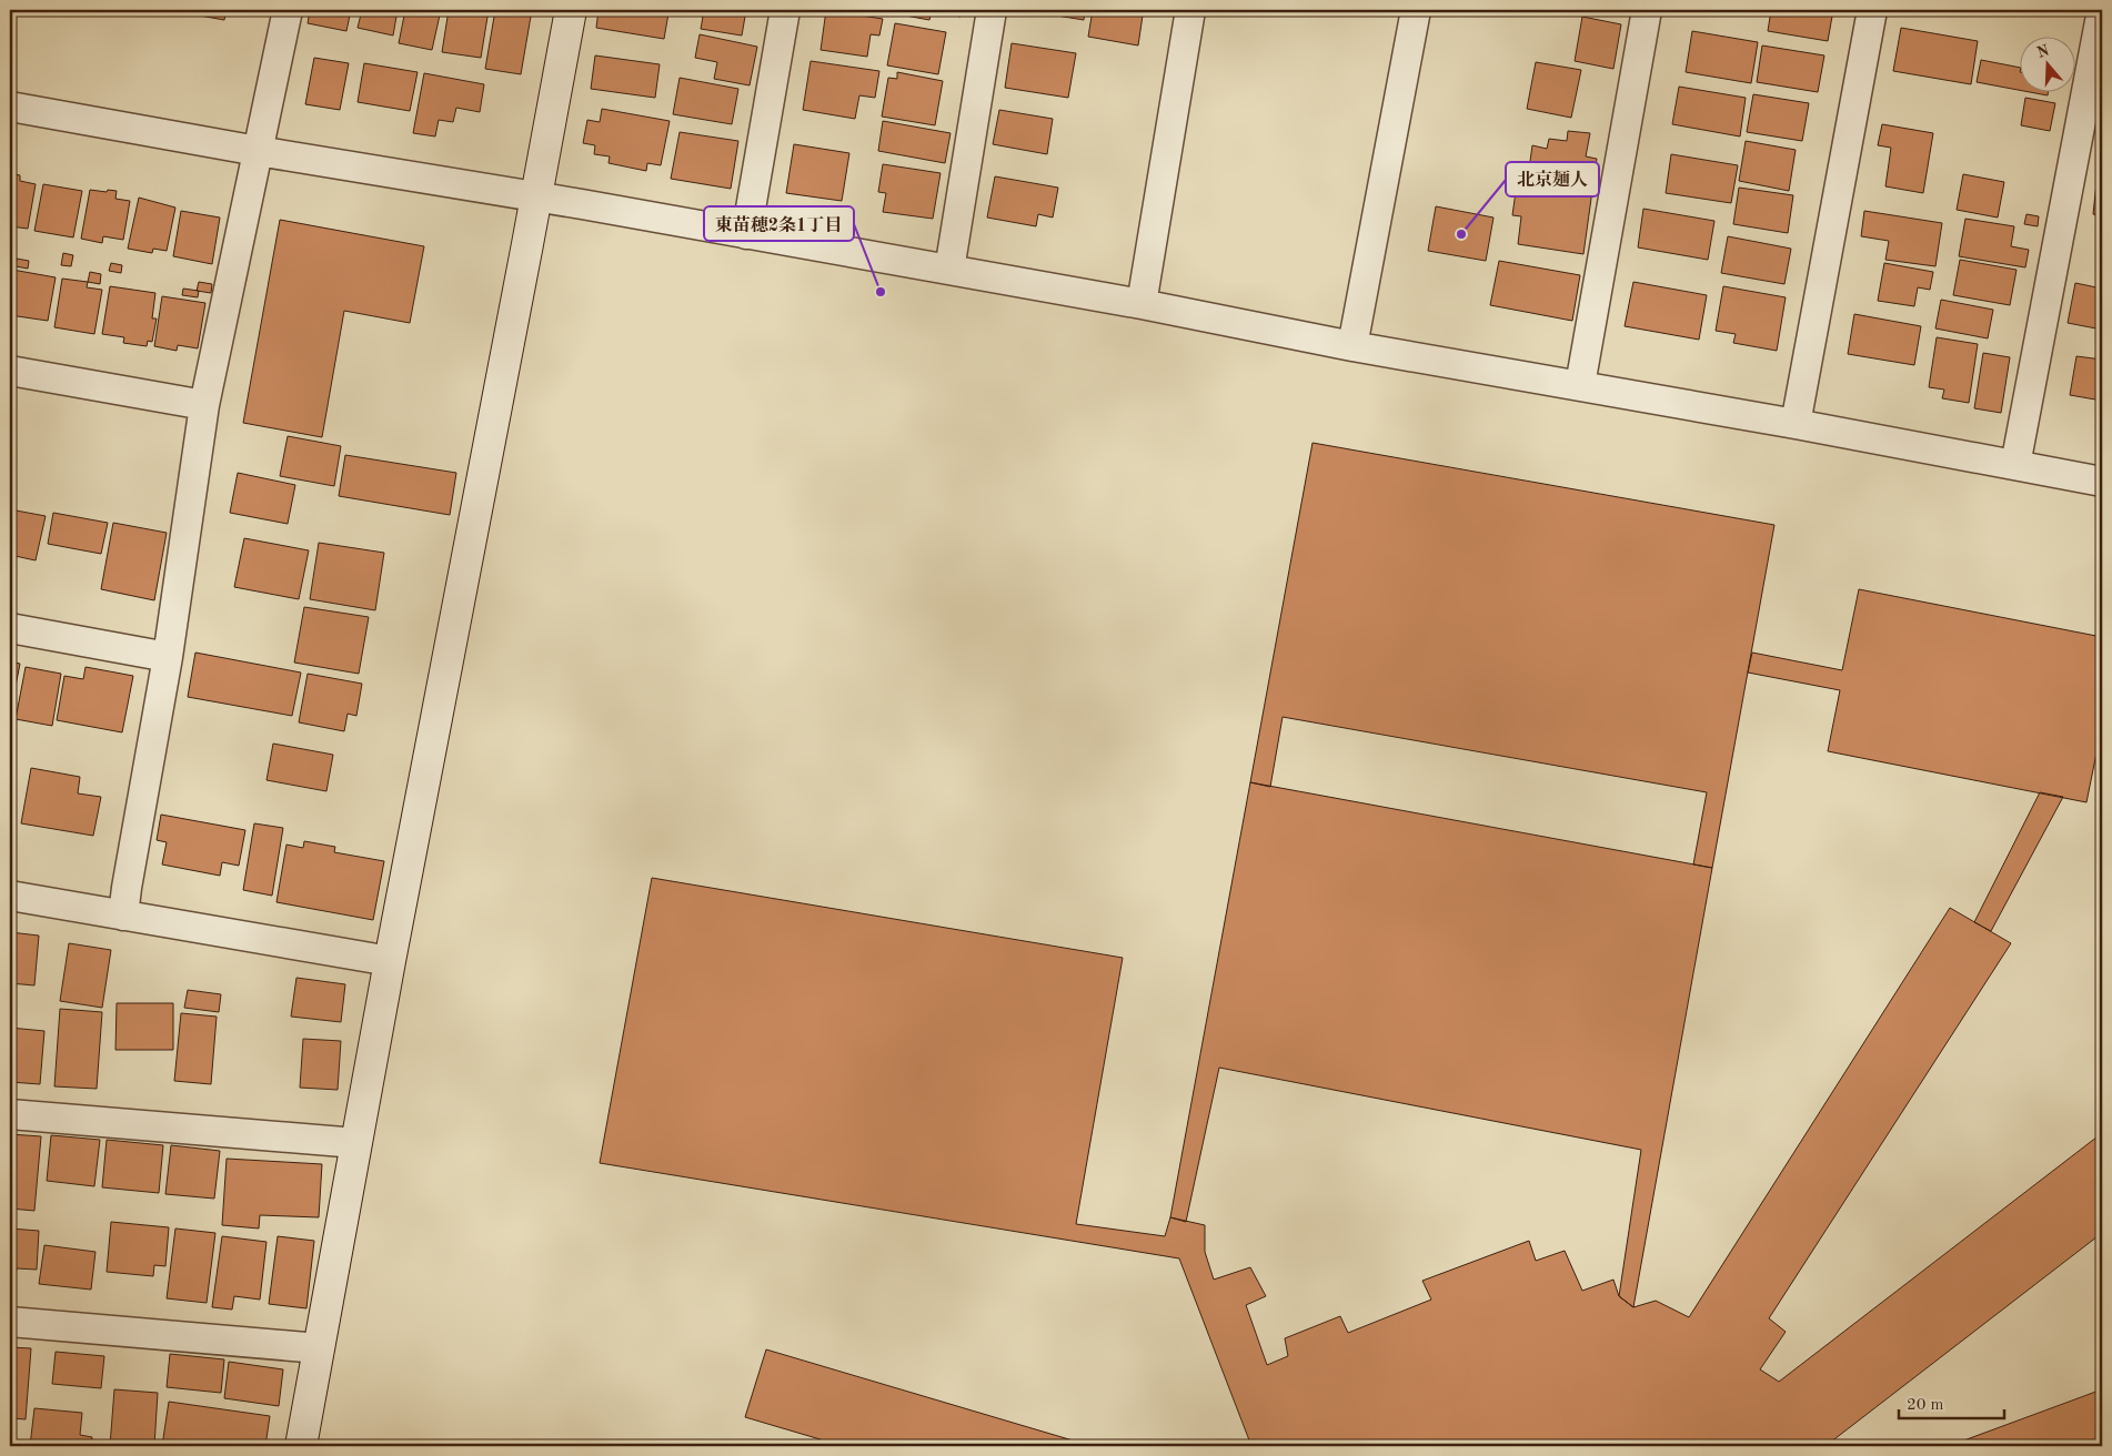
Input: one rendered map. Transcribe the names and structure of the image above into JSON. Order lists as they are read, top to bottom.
{
  "places": ["北京麺人", "東苗穂2条1丁目"],
  "scale_bar": "20 m",
  "north": "top"
}
